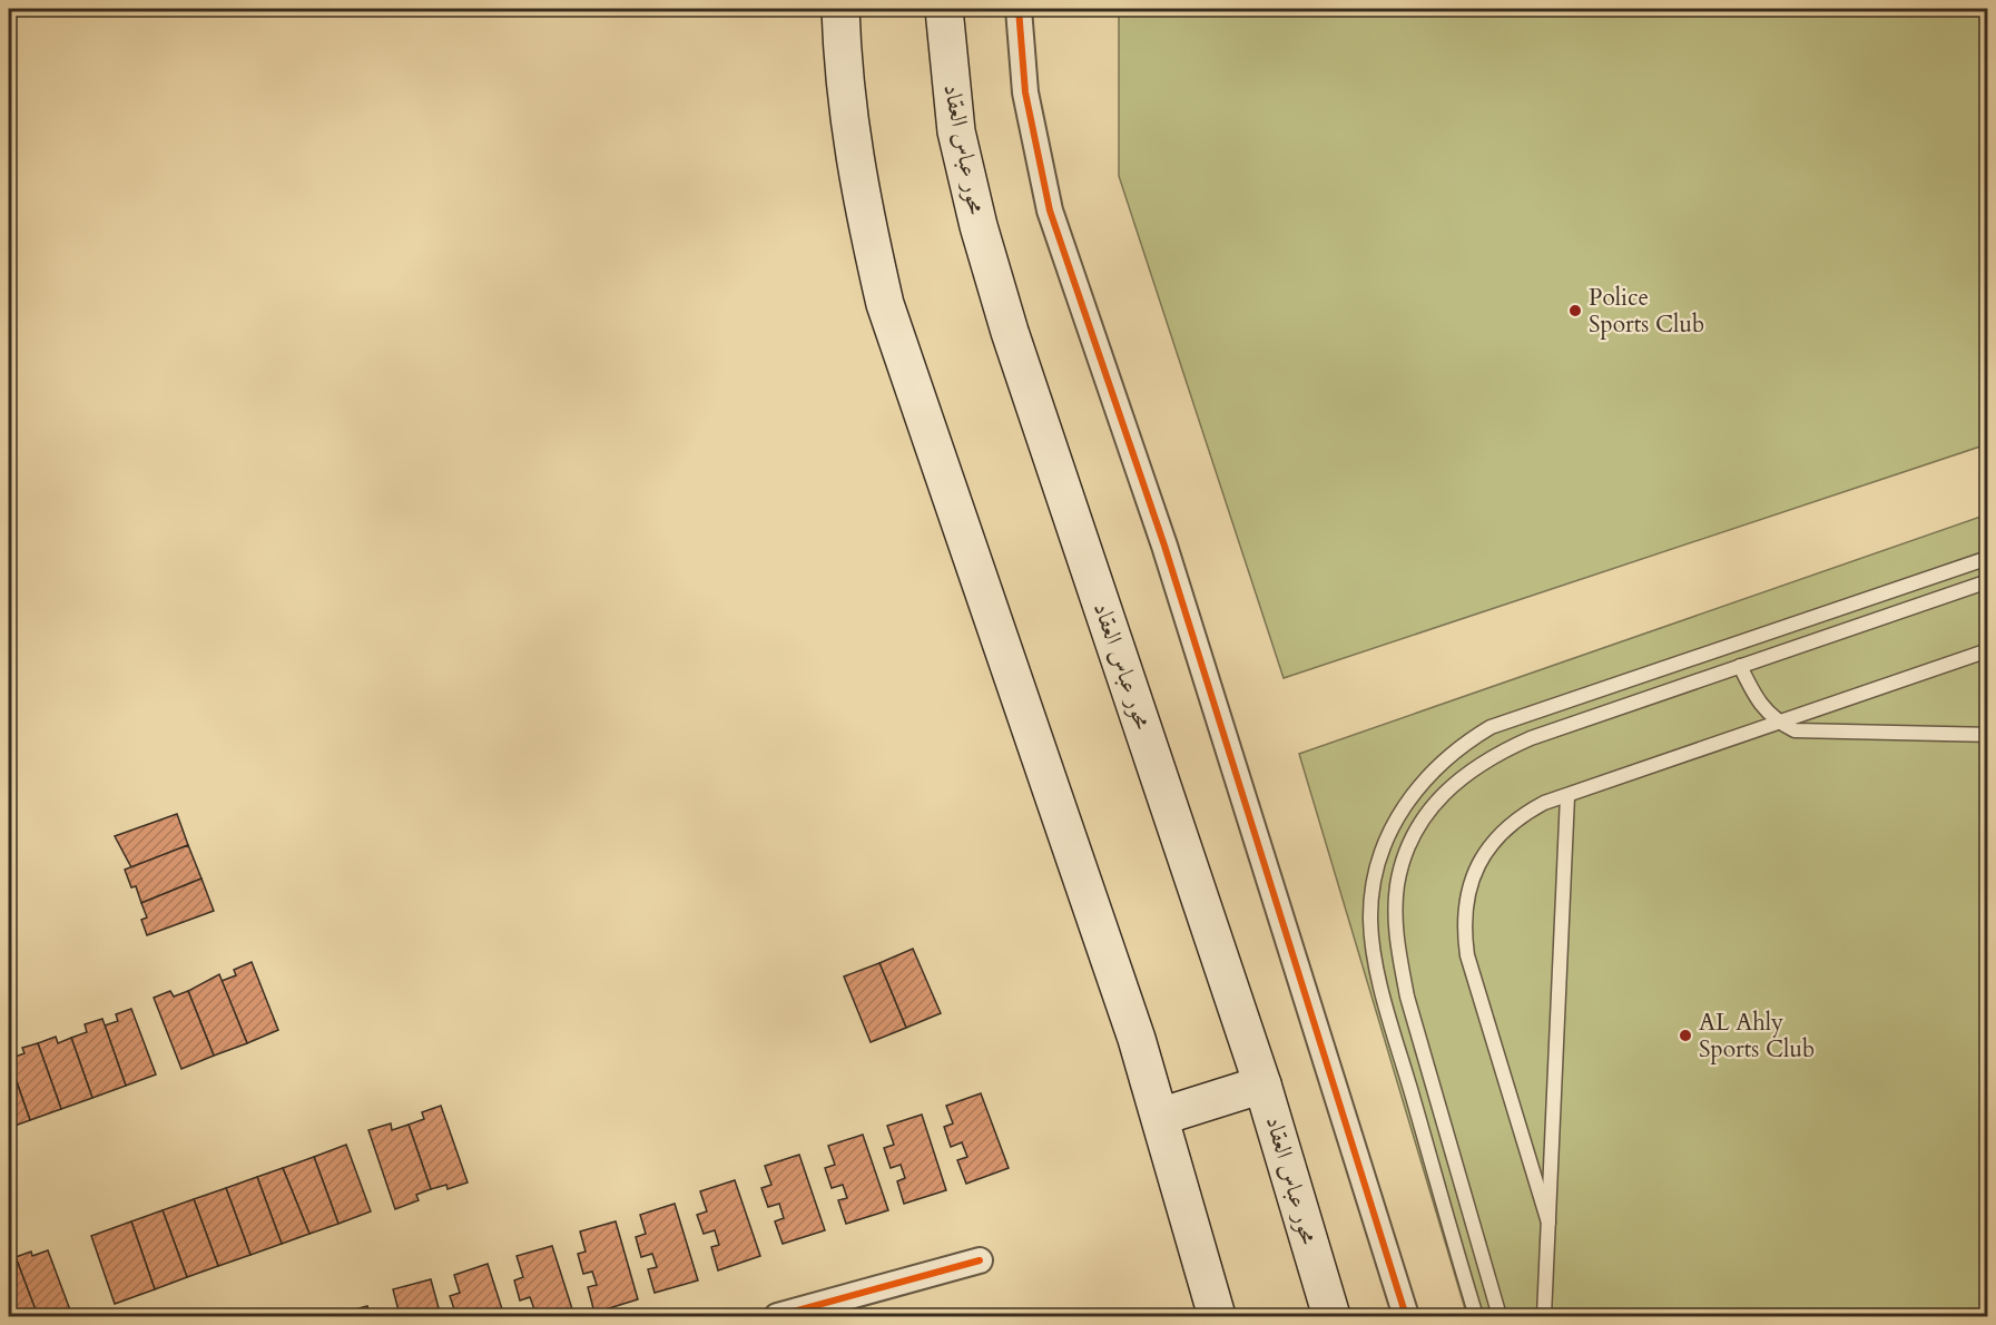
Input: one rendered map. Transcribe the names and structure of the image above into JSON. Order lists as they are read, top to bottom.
{
  "streets": {
    "main road": ["محور عباس العقاد"]
  },
  "places": ["Police Sports Club", "AL Ahly Sports Club"]
}
